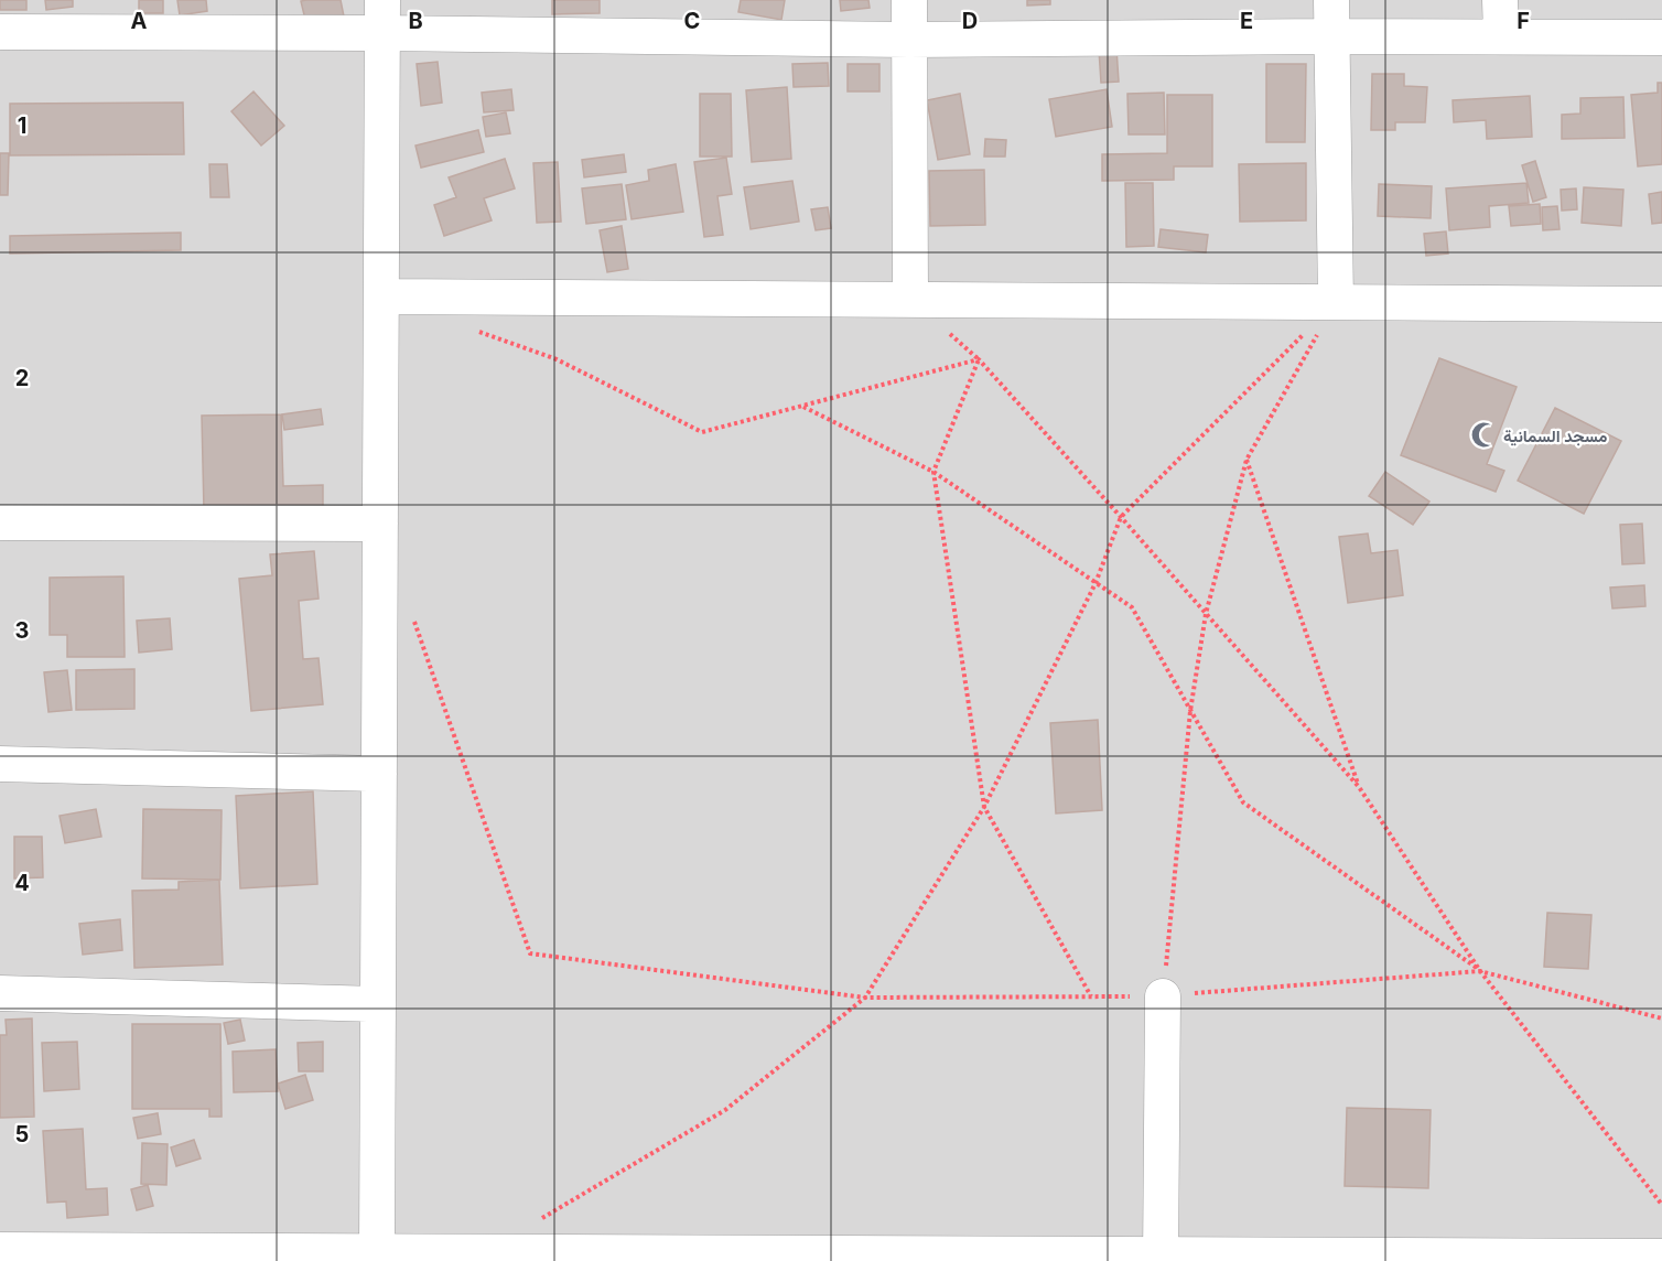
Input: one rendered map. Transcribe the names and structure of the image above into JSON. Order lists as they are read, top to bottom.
{
  "places": {
    "mosque": ["مسجد السمانية"]
  },
  "grid": {
    "columns": [
      "A",
      "B",
      "C",
      "D",
      "E",
      "F"
    ],
    "rows": [
      "1",
      "2",
      "3",
      "4",
      "5"
    ]
  }
}
